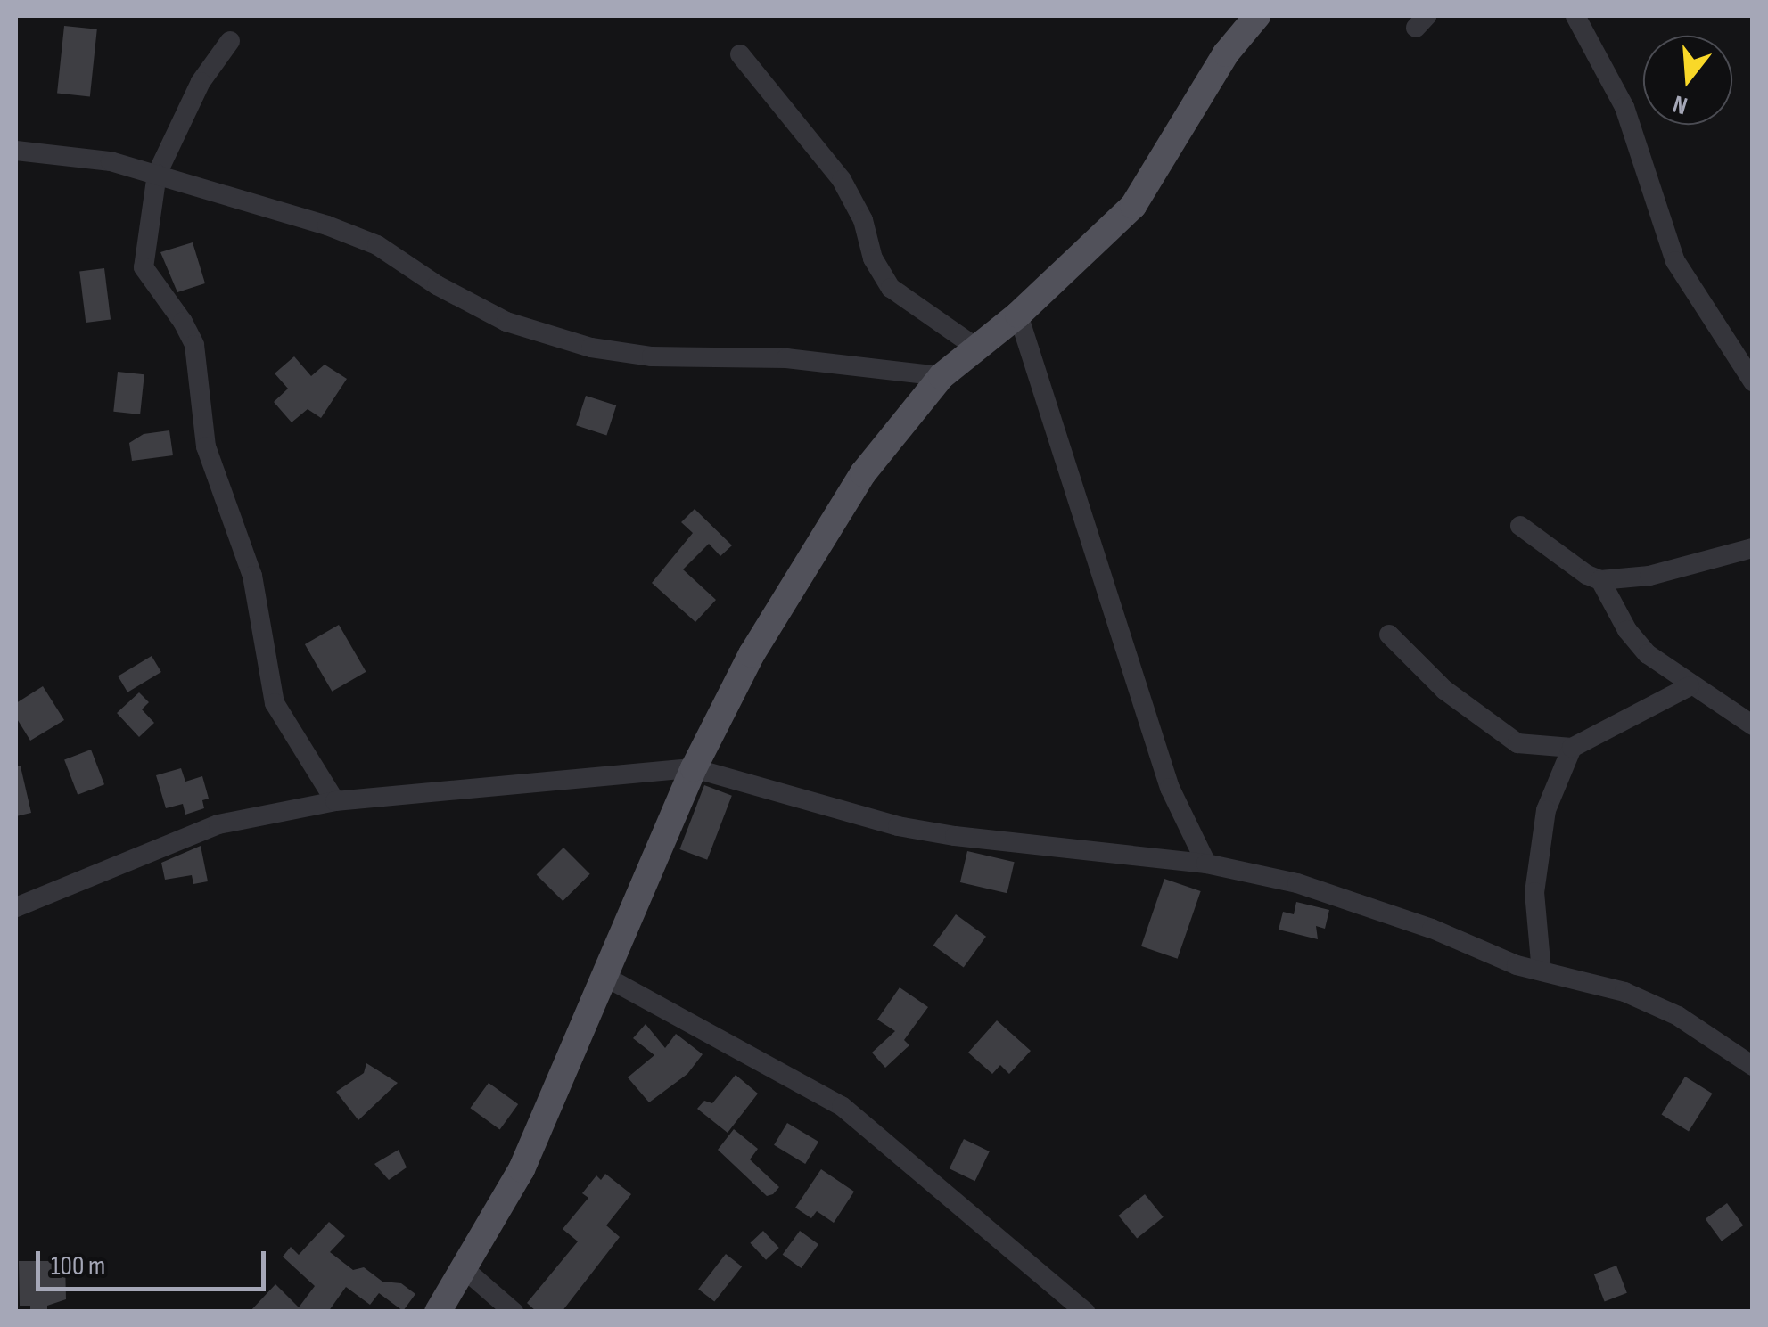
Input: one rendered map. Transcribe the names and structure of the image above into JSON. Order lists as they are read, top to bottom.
{
  "scale_bar": "100 m",
  "north": "bottom"
}
